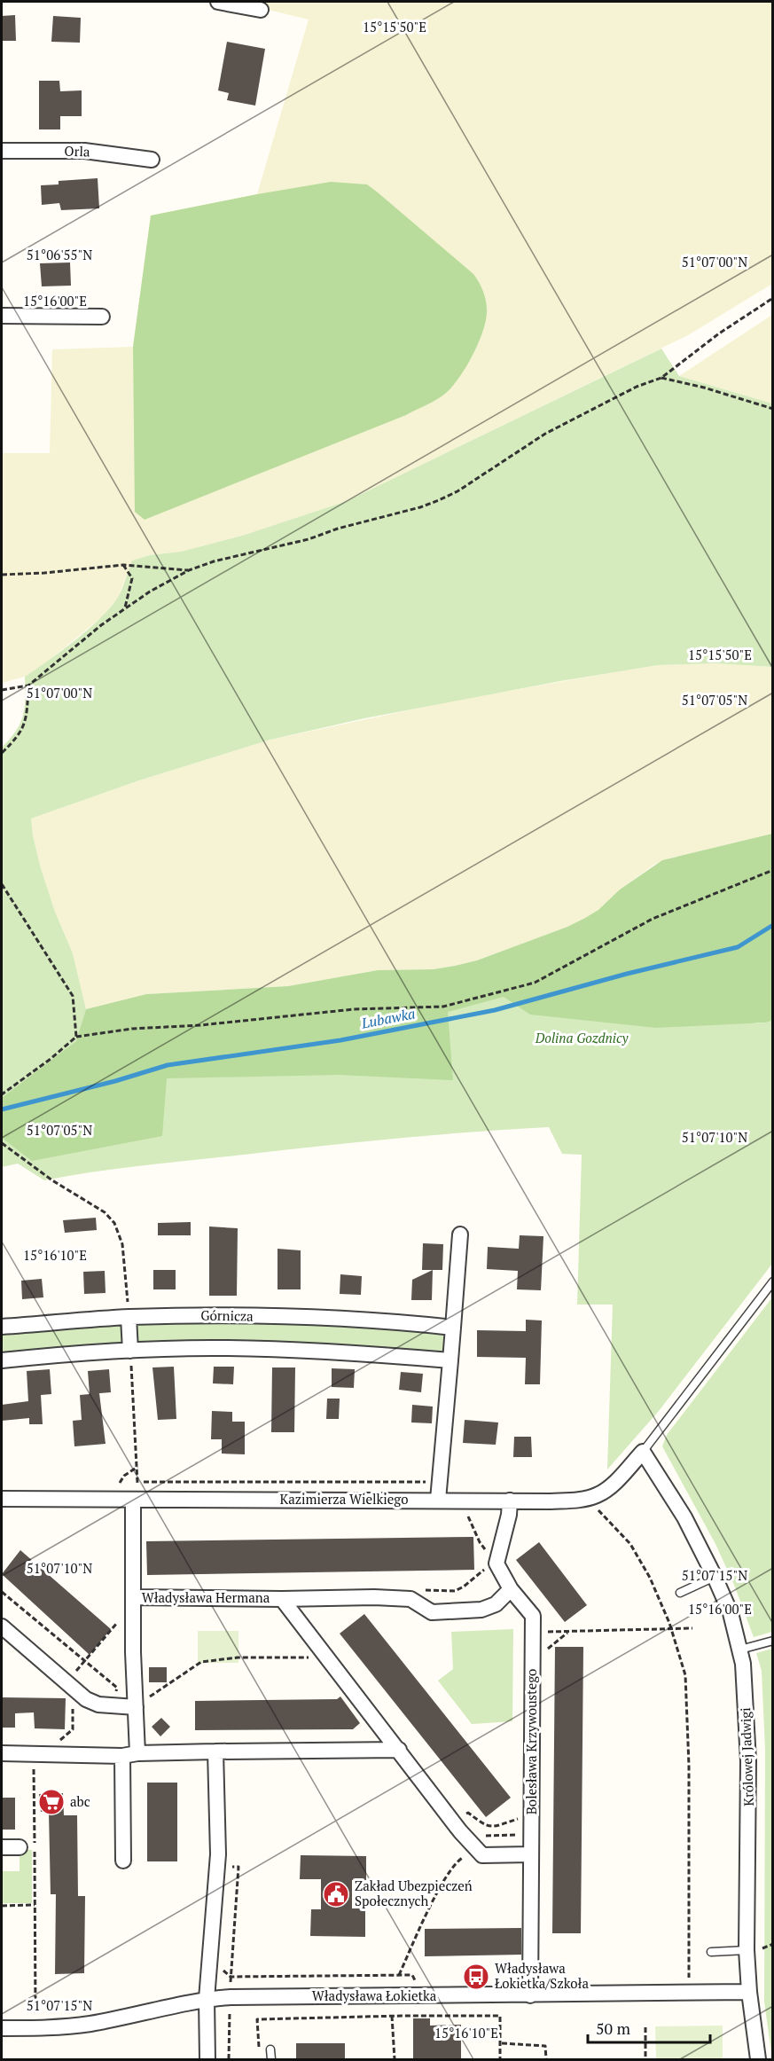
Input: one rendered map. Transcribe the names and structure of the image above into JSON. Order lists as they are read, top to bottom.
{
  "streets": {
    "street": [
      "Orla",
      "Górnicza",
      "Kazimierza Wielkiego",
      "Władysława Hermana",
      "Bolesława Krzywoustego",
      "Królowej Jadwigi",
      "Władysława Łokietka"
    ]
  },
  "crossings": [
    ["Kazimierza Wielkiego", "Władysława Hermana"],
    ["Kazimierza Wielkiego", "Królowej Jadwigi"],
    ["Bolesława Krzywoustego", "Władysława Łokietka"],
    ["Królowej Jadwigi", "Władysława Łokietka"]
  ],
  "water": ["Lubawka"],
  "parks": ["Dolina Gozdnicy"],
  "places": {
    "supermarket": ["abc"],
    "public building": ["Zakład Ubezpieczeń Społecznych"],
    "bus stop": ["Władysława Łokietka/Szkoła"]
  },
  "scale_bar": "50 m",
  "coordinates": [
    "15°15'50\"E",
    "51°06'55\"N",
    "51°07'00\"N",
    "15°16'00\"E",
    "51°07'05\"N",
    "51°07'10\"N",
    "15°16'10\"E",
    "51°07'15\"N"
  ]
}
